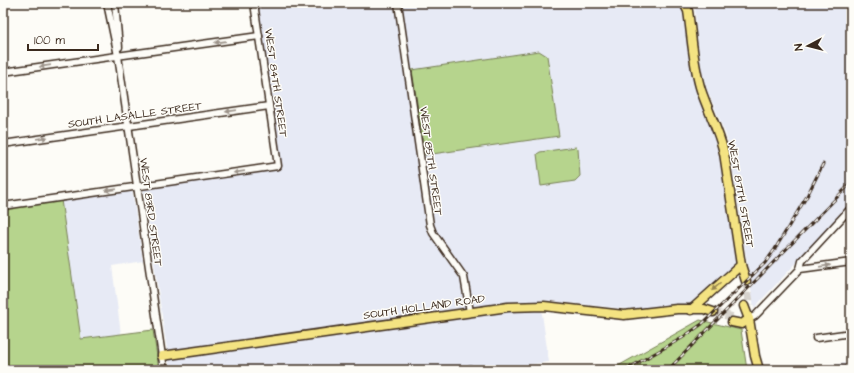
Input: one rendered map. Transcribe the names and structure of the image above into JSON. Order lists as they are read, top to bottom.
{
  "streets": {
    "main road": ["WEST 87TH STREET", "SOUTH HOLLAND ROAD"],
    "street": [
      "WEST 84TH STREET",
      "SOUTH LASALLE STREET",
      "WEST 85TH STREET",
      "WEST 83RD STREET"
    ]
  },
  "crossings": [
    ["WEST 84TH STREET", "SOUTH LASALLE STREET"],
    ["WEST 84TH STREET", "WEST 83RD STREET"],
    ["SOUTH LASALLE STREET", "WEST 83RD STREET"],
    ["WEST 85TH STREET", "SOUTH HOLLAND ROAD"],
    ["WEST 83RD STREET", "SOUTH HOLLAND ROAD"]
  ],
  "scale_bar": "100 m",
  "north": "left"
}
